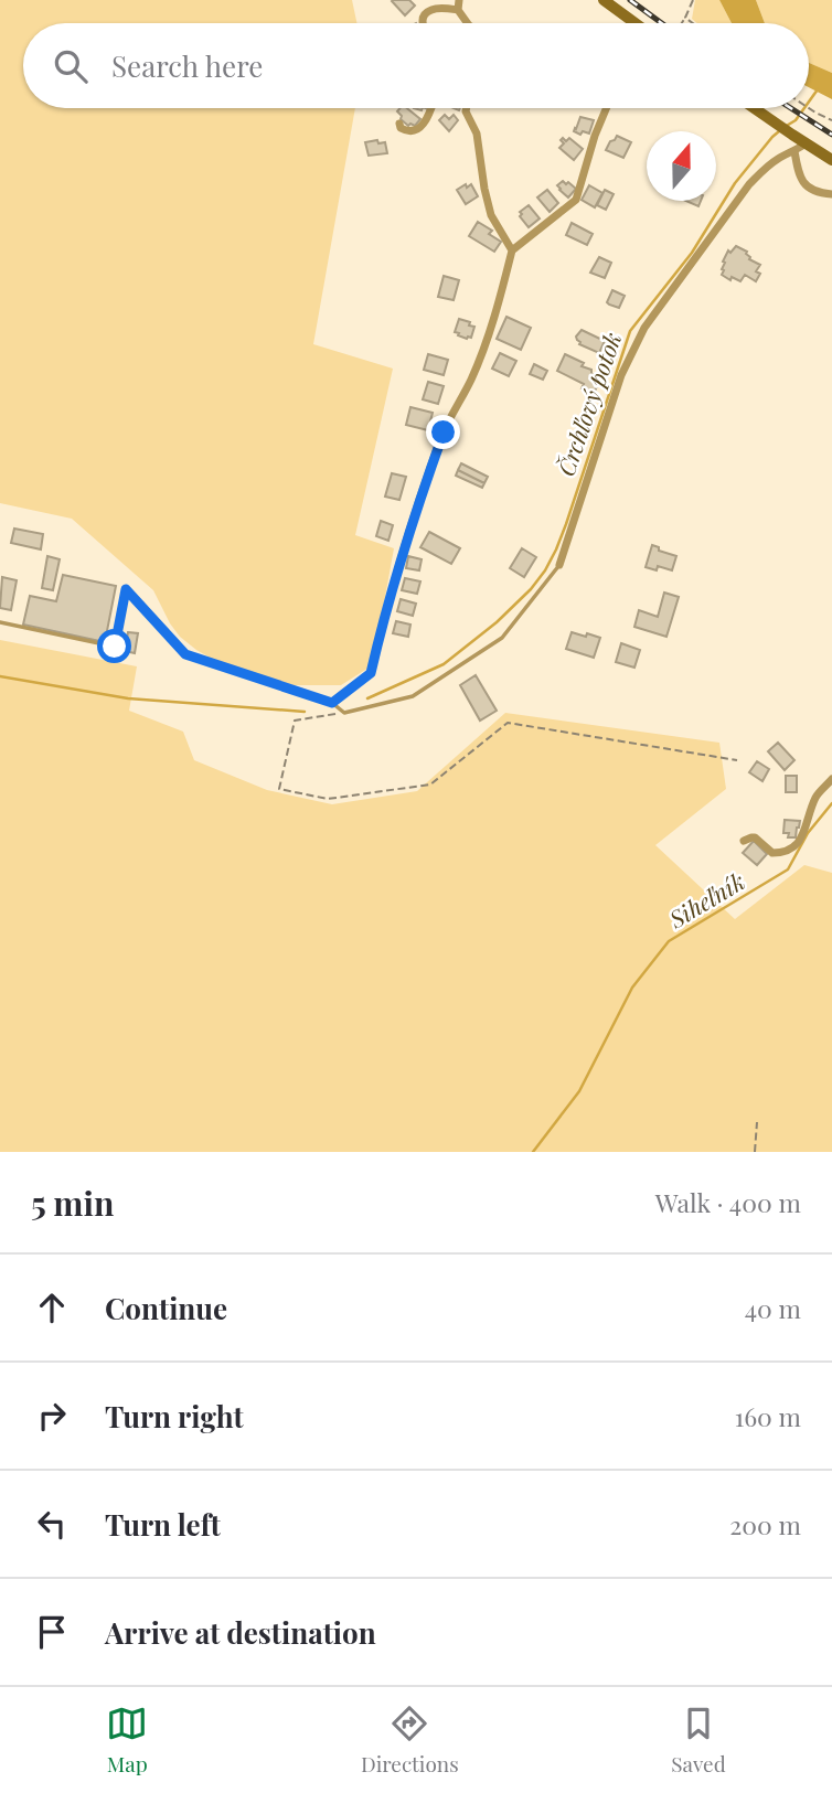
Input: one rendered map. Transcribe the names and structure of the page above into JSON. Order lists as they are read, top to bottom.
{
  "water": ["Črchľový potok", "Siheľník"],
  "north": "top",
  "page": {
    "search": "Search here",
    "heading": ["5 min", "Walk · 400 m"],
    "list": [
      ["Continue", "40 m"],
      ["Turn right", "160 m"],
      ["Turn left", "200 m"],
      "Arrive at destination"
    ],
    "nav": ["Map", "Directions", "Saved"]
  }
}
